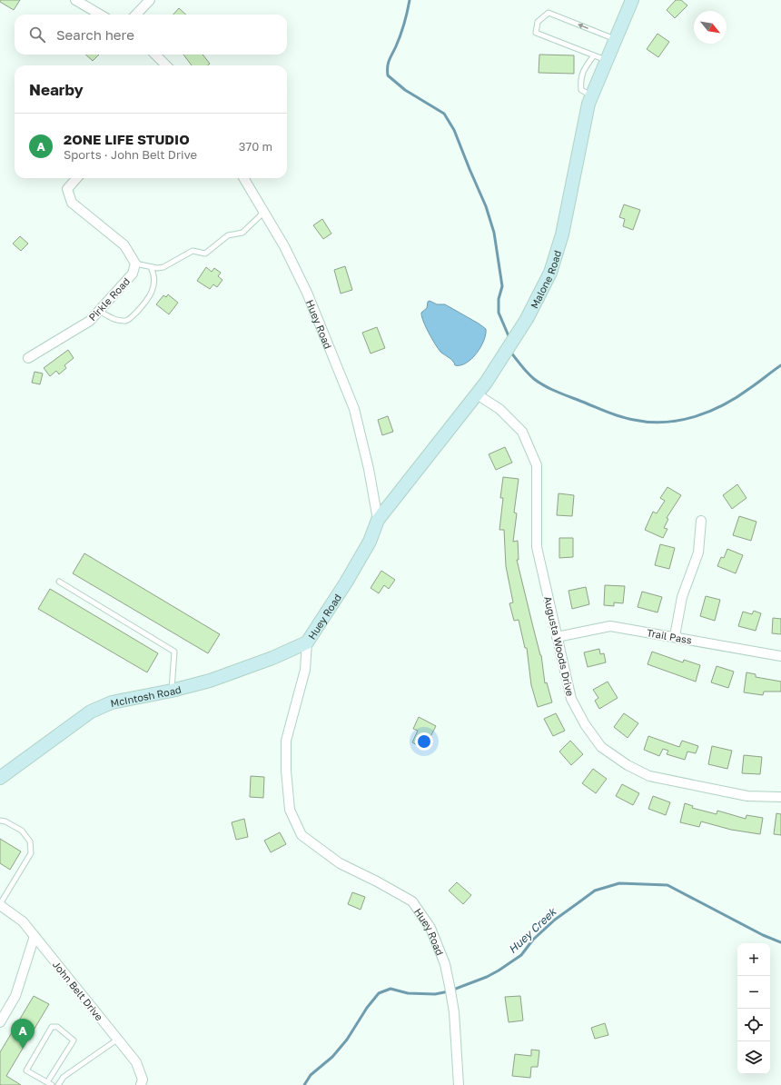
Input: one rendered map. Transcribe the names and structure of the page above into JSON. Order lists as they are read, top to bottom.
{
  "streets": {
    "street": [
      "Malone Road",
      "Pirkle Road",
      "Huey Road",
      "Trail Pass",
      "Augusta Woods Drive",
      "McIntosh Road",
      "John Belt Drive"
    ]
  },
  "crossings": [
    ["Malone Road", "Huey Road"],
    ["Malone Road", "Augusta Woods Drive"],
    ["Huey Road", "McIntosh Road"],
    ["Trail Pass", "Augusta Woods Drive"]
  ],
  "water": ["Huey Creek"],
  "north": "bottom right",
  "page": {
    "search": "Search here",
    "heading": "Nearby",
    "list": [
      {
        "mark": "A",
        "name": "2ONE LIFE STUDIO",
        "note": "Sports · John Belt Drive",
        "value": "370 m"
      }
    ],
    "map_buttons": ["+", "−"],
    "pins": "A"
  }
}
